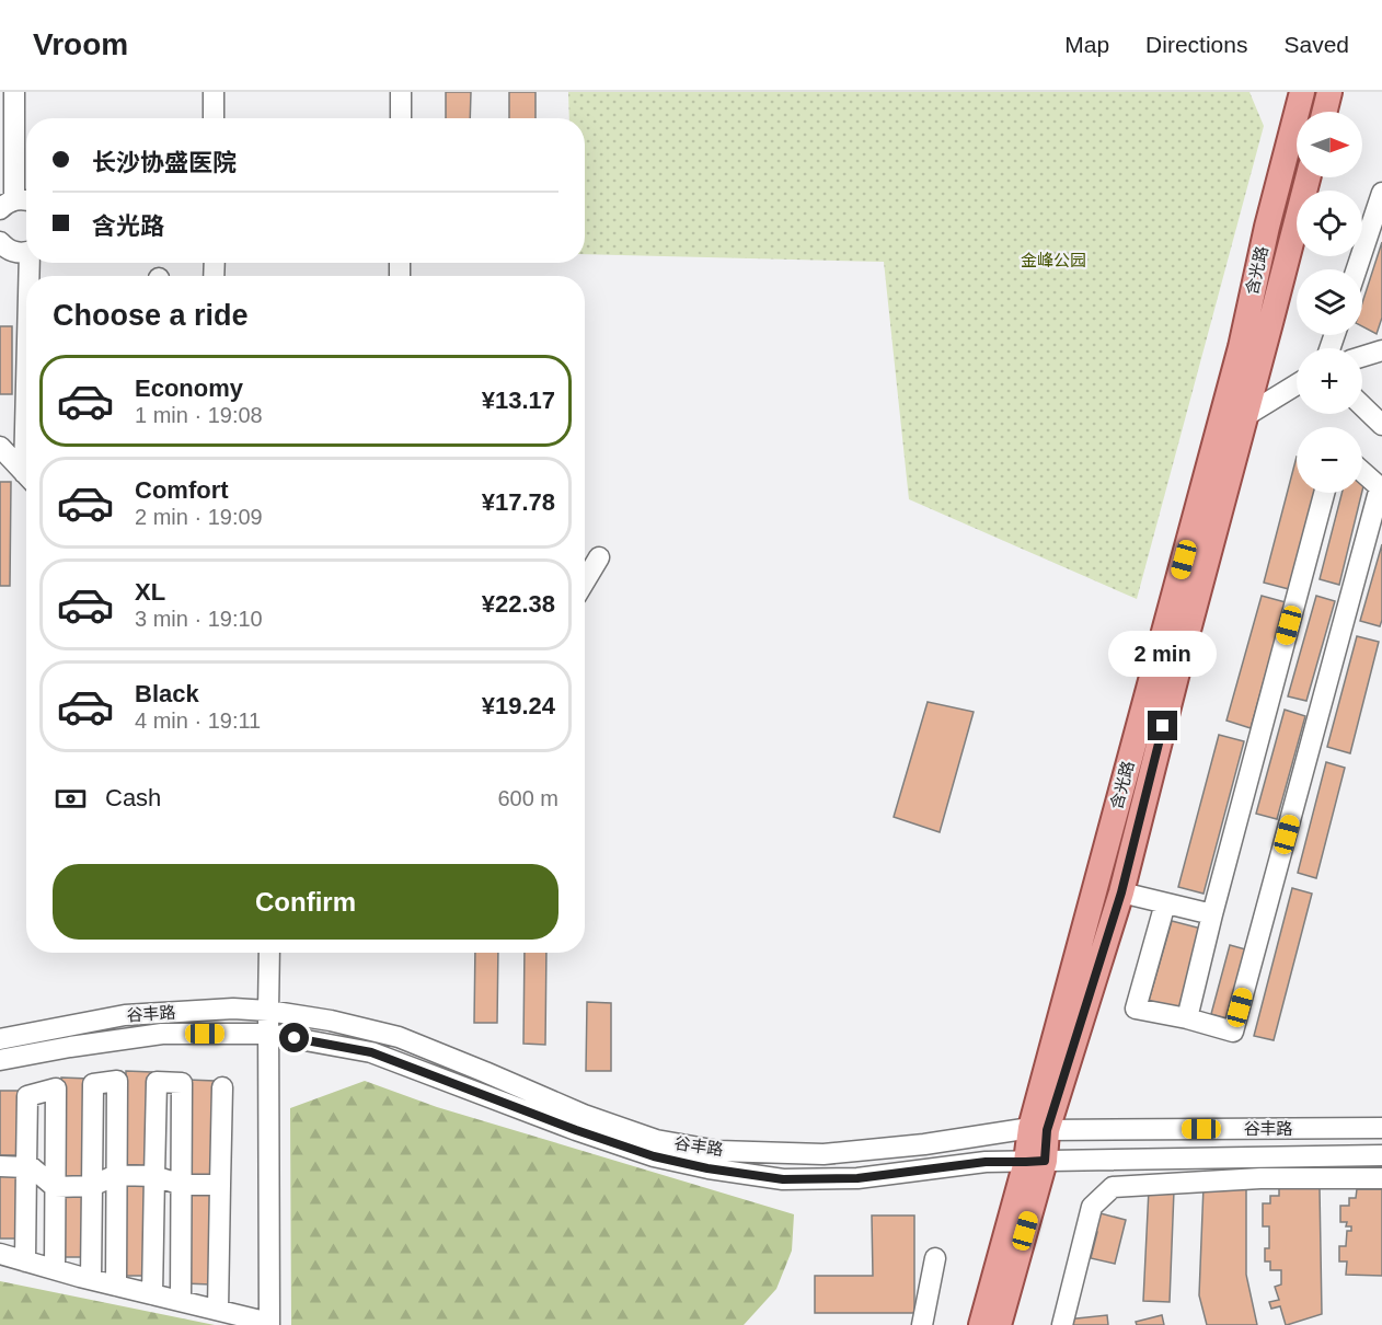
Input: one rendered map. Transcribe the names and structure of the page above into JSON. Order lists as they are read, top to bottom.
{
  "streets": {
    "main road": ["含光路"],
    "street": ["谷丰路"]
  },
  "crossings": [
    ["含光路", "谷丰路"]
  ],
  "parks": ["金峰公园"],
  "north": "right",
  "page": {
    "header": "Vroom",
    "nav": ["Map", "Directions", "Saved"],
    "map_buttons": ["+", "−"],
    "banner": ["长沙协盛医院", "含光路"],
    "heading": "Choose a ride",
    "list": [
      {
        "name": "Economy",
        "note": "1 min · 19:08",
        "value": "¥13.17"
      },
      {
        "name": "Comfort",
        "note": "2 min · 19:09",
        "value": "¥17.78"
      },
      {
        "name": "XL",
        "note": "3 min · 19:10",
        "value": "¥22.38"
      },
      {
        "name": "Black",
        "note": "4 min · 19:11",
        "value": "¥19.24"
      }
    ],
    "bubble": "2 min",
    "pay": ["Cash", "600 m"],
    "buttons": "Confirm"
  }
}
